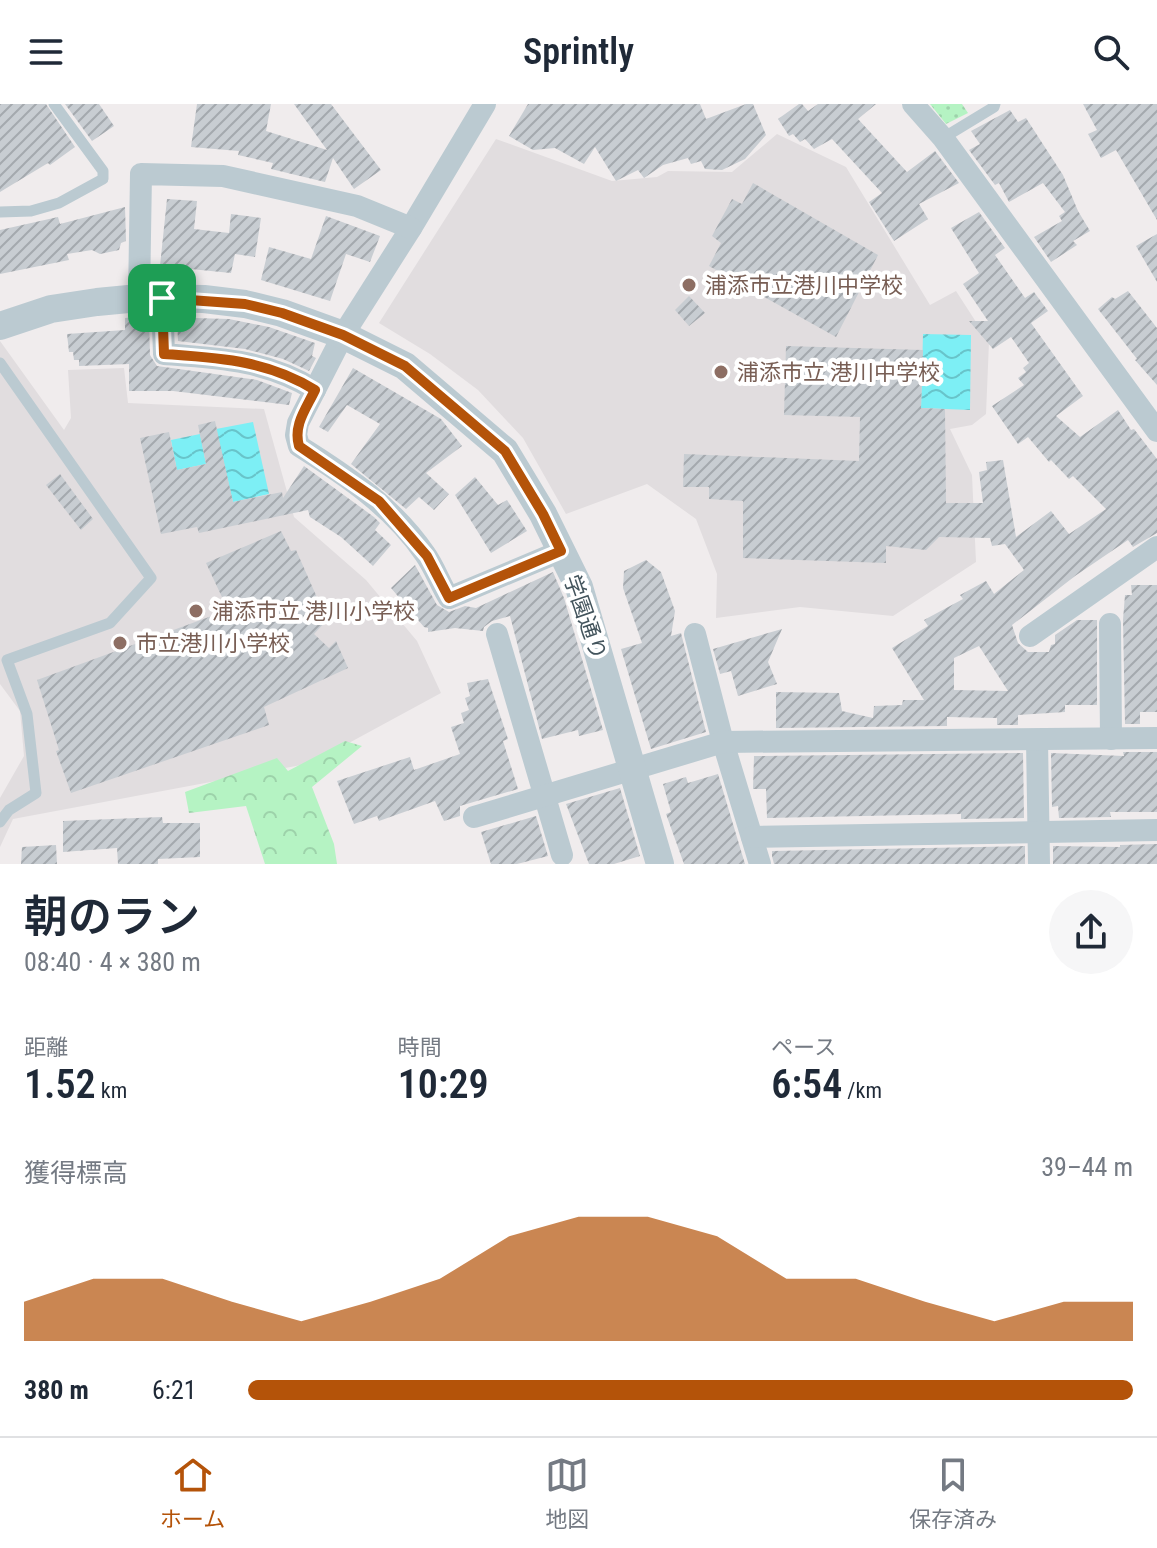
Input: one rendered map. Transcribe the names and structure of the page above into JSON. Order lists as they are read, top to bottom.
{
  "streets": {
    "street": ["学園通り"]
  },
  "places": [
    "浦添市立港川中学校",
    "浦添市立 港川中学校",
    "浦添市立 港川小学校",
    "市立港川小学校"
  ],
  "page": {
    "header": "Sprintly",
    "heading": ["朝のラン", "08:40 · 4 × 380 m"],
    "stats": [
      ["距離", "1.52 km"],
      ["時間", "10:29"],
      ["ペース", "6:54 /km"]
    ],
    "chart": ["獲得標高", "39–44 m"],
    "list": [
      {
        "name": "380 m",
        "note": "6:21"
      }
    ],
    "tabs": ["ホーム", "地図", "保存済み"]
  }
}
